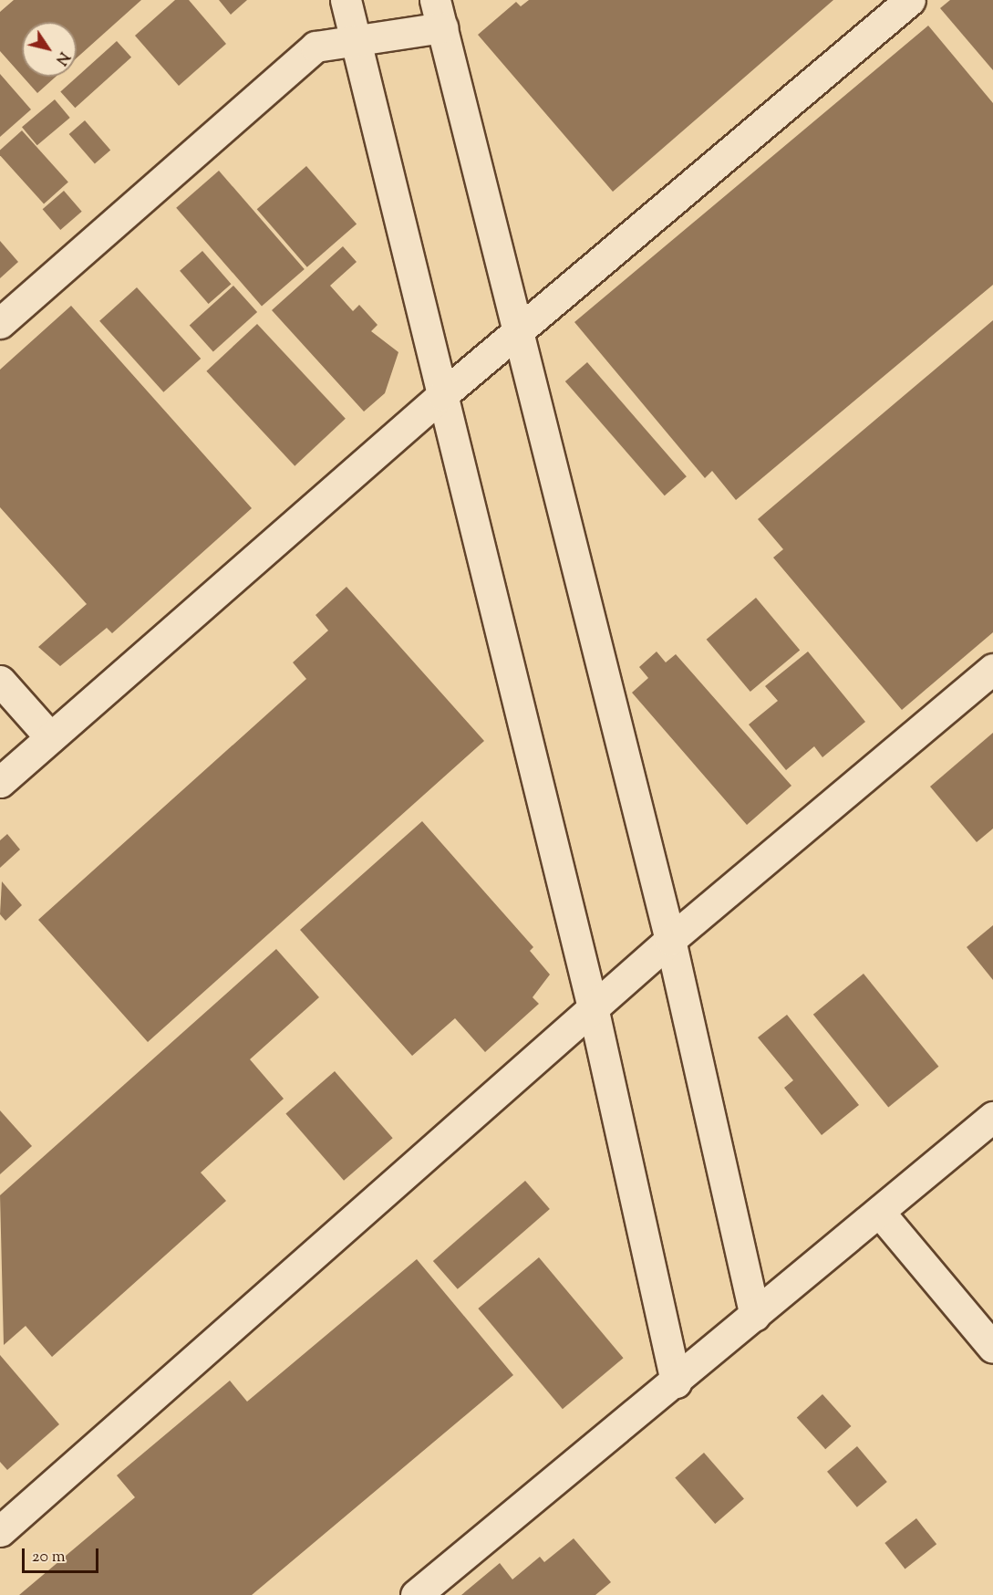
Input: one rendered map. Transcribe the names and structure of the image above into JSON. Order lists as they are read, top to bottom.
{
  "scale_bar": "20 m",
  "north": "bottom right"
}
